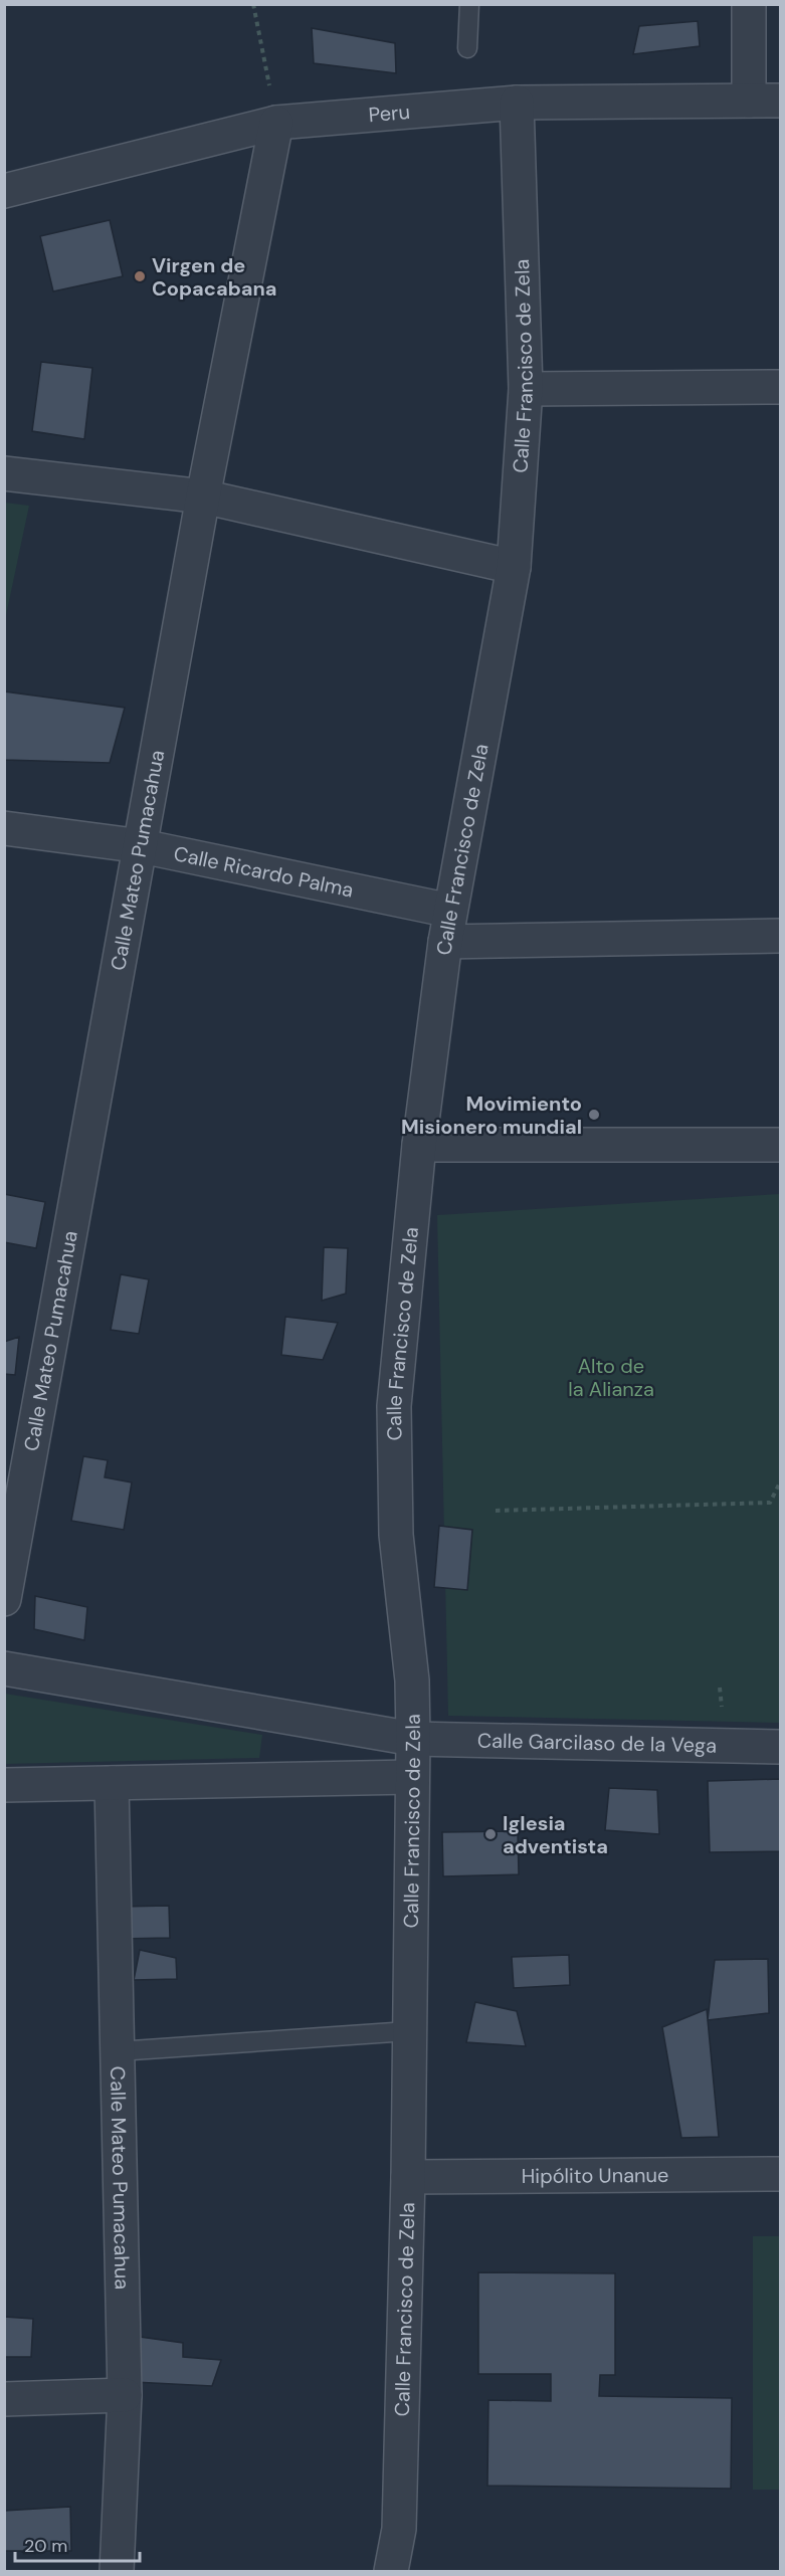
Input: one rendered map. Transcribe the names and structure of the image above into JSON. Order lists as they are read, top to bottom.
{
  "streets": {
    "street": [
      "Peru",
      "Calle Francisco de Zela",
      "Calle Mateo Pumacahua",
      "Calle Ricardo Palma",
      "Calle Garcilaso de la Vega",
      "Hipólito Unanue"
    ]
  },
  "crossings": [
    ["Peru", "Calle Francisco de Zela"],
    ["Peru", "Calle Mateo Pumacahua"],
    ["Calle Francisco de Zela", "Calle Ricardo Palma"],
    ["Calle Francisco de Zela", "Calle Garcilaso de la Vega"],
    ["Calle Francisco de Zela", "Hipólito Unanue"],
    ["Calle Mateo Pumacahua", "Calle Ricardo Palma"]
  ],
  "parks": ["Alto de la Alianza"],
  "places": ["Virgen de Copacabana", "Movimiento Misionero mundial", "Iglesia adventista"],
  "scale_bar": "20 m"
}
